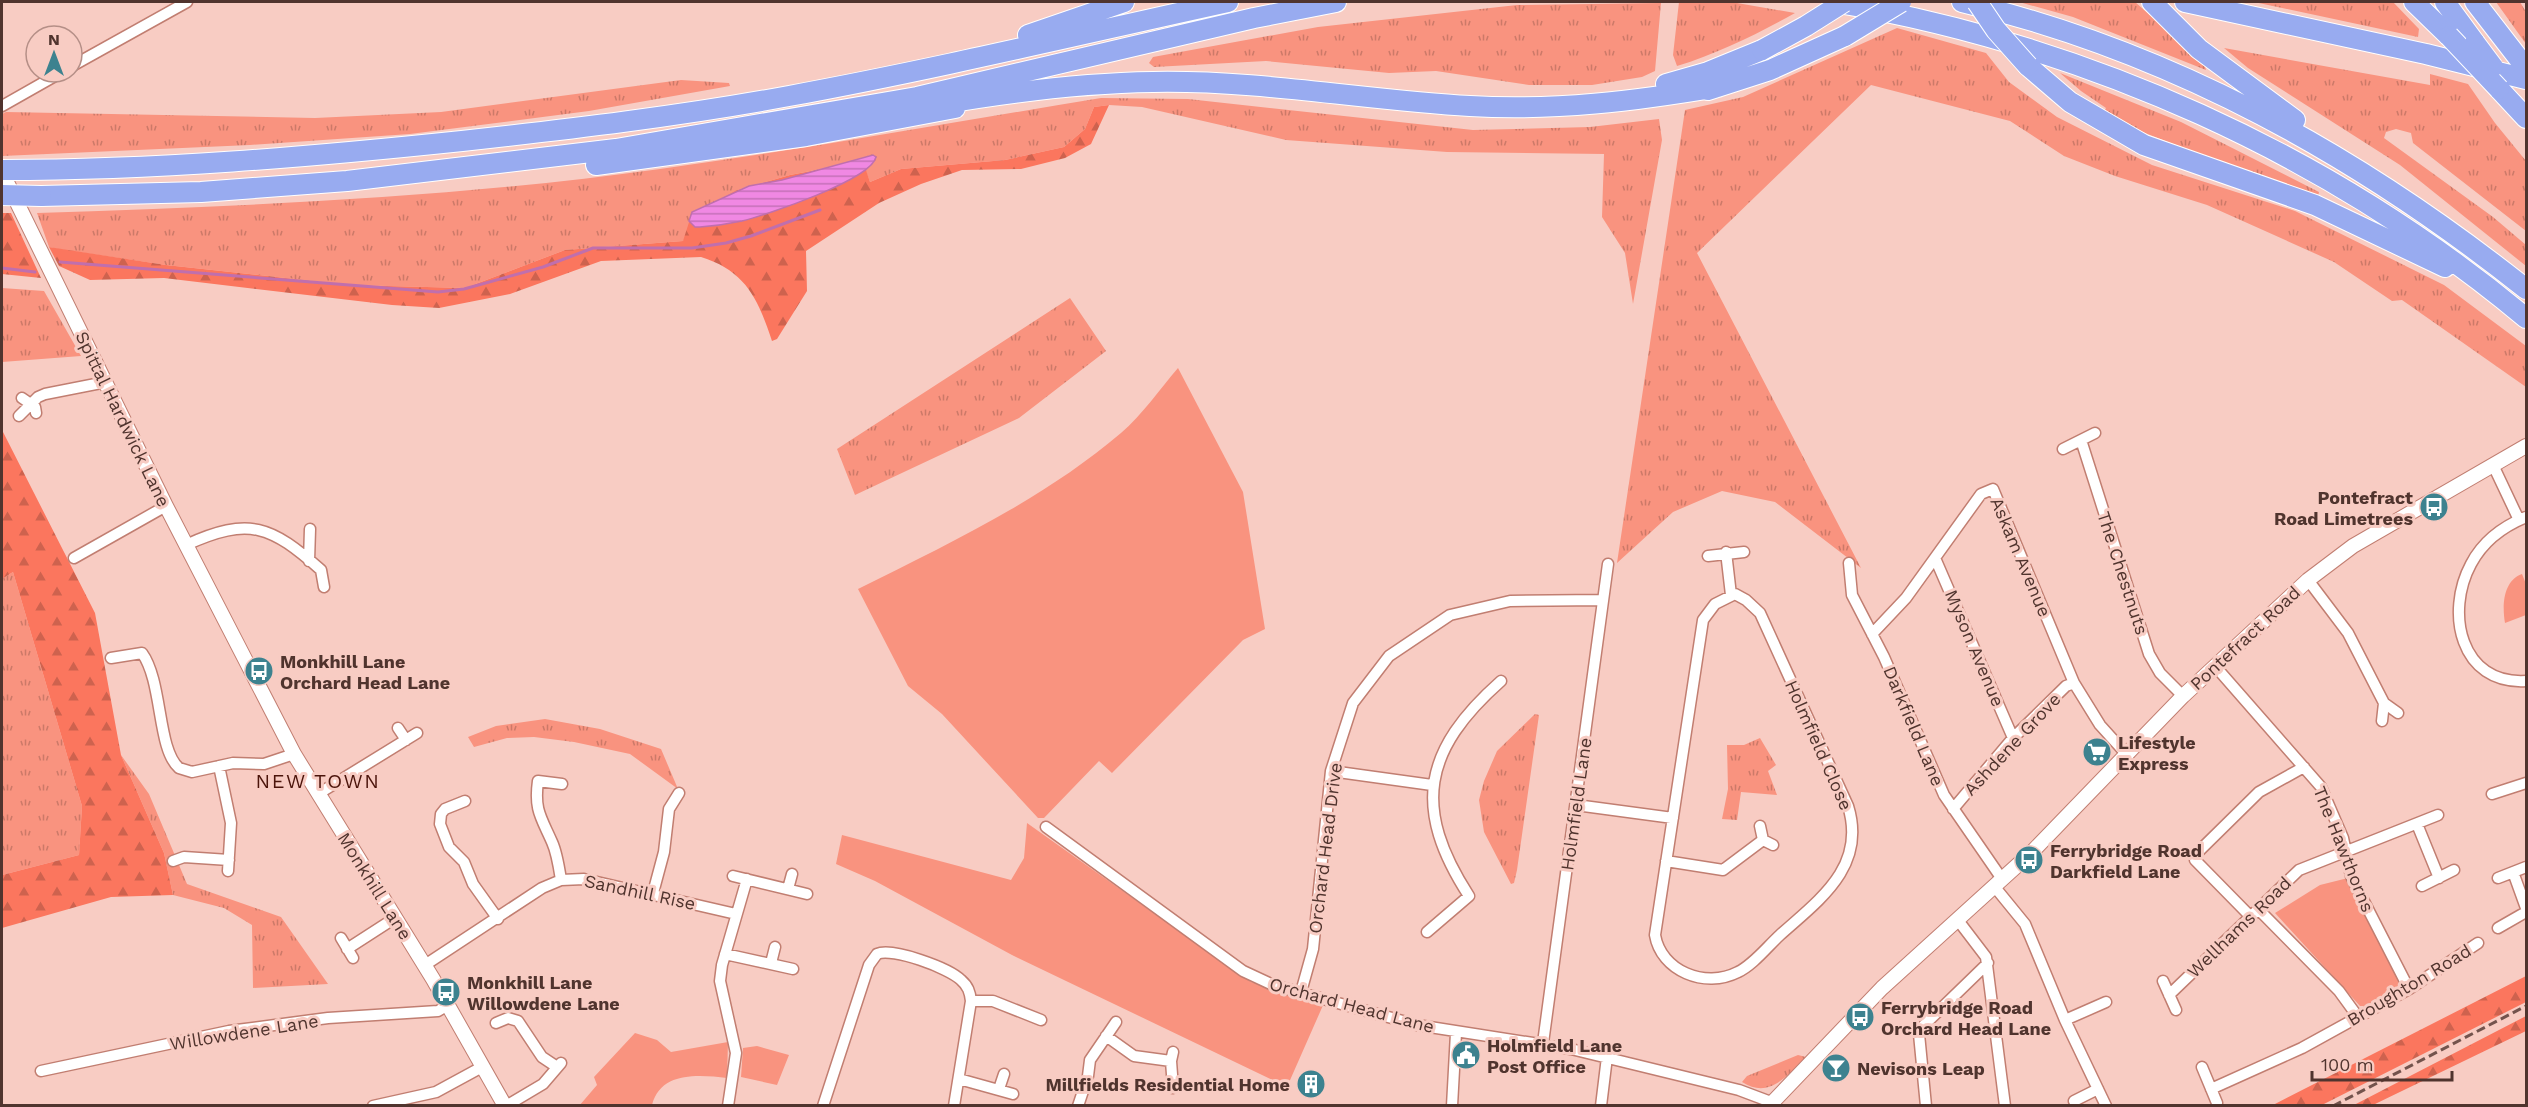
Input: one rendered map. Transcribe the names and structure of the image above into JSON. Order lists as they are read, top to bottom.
{
  "streets": {
    "street": [
      "Spittal Hardwick Lane",
      "Askam Avenue",
      "The Chestnuts",
      "Pontefract Road",
      "Myson Avenue",
      "Darkfield Lane",
      "Ashdene Grove",
      "Holmfield Close",
      "Holmfield Lane",
      "Orchard Head Drive",
      "The Hawthorns",
      "Monkhill Lane",
      "Sandhill Rise",
      "Wellhams Road",
      "Broughton Road",
      "Orchard Head Lane",
      "Willowdene Lane"
    ]
  },
  "crossings": [
    ["Spittal Hardwick Lane", "Monkhill Lane"],
    ["Askam Avenue", "Pontefract Road"],
    ["Askam Avenue", "Myson Avenue"],
    ["Askam Avenue", "Darkfield Lane"],
    ["Askam Avenue", "Ashdene Grove"],
    ["The Chestnuts", "Pontefract Road"],
    ["Pontefract Road", "Darkfield Lane"],
    ["Pontefract Road", "The Hawthorns"],
    ["Pontefract Road", "Orchard Head Lane"],
    ["Myson Avenue", "Ashdene Grove"],
    ["Darkfield Lane", "Ashdene Grove"],
    ["Holmfield Lane", "Orchard Head Drive"],
    ["Holmfield Lane", "Orchard Head Lane"],
    ["Orchard Head Drive", "Orchard Head Lane"],
    ["The Hawthorns", "Wellhams Road"],
    ["The Hawthorns", "Broughton Road"],
    ["Monkhill Lane", "Sandhill Rise"],
    ["Monkhill Lane", "Willowdene Lane"]
  ],
  "districts": ["NEW TOWN"],
  "places": {
    "bus stop": [
      "Pontefract Road Limetrees",
      "Monkhill Lane Orchard Head Lane",
      "Ferrybridge Road Darkfield Lane",
      "Monkhill Lane Willowdene Lane",
      "Ferrybridge Road Orchard Head Lane"
    ],
    "supermarket": ["Lifestyle Express"],
    "public building": ["Holmfield Lane Post Office"],
    "bar": ["Nevisons Leap"],
    "building": ["Millfields Residential Home"]
  },
  "scale_bar": "100 m",
  "north": "top"
}
